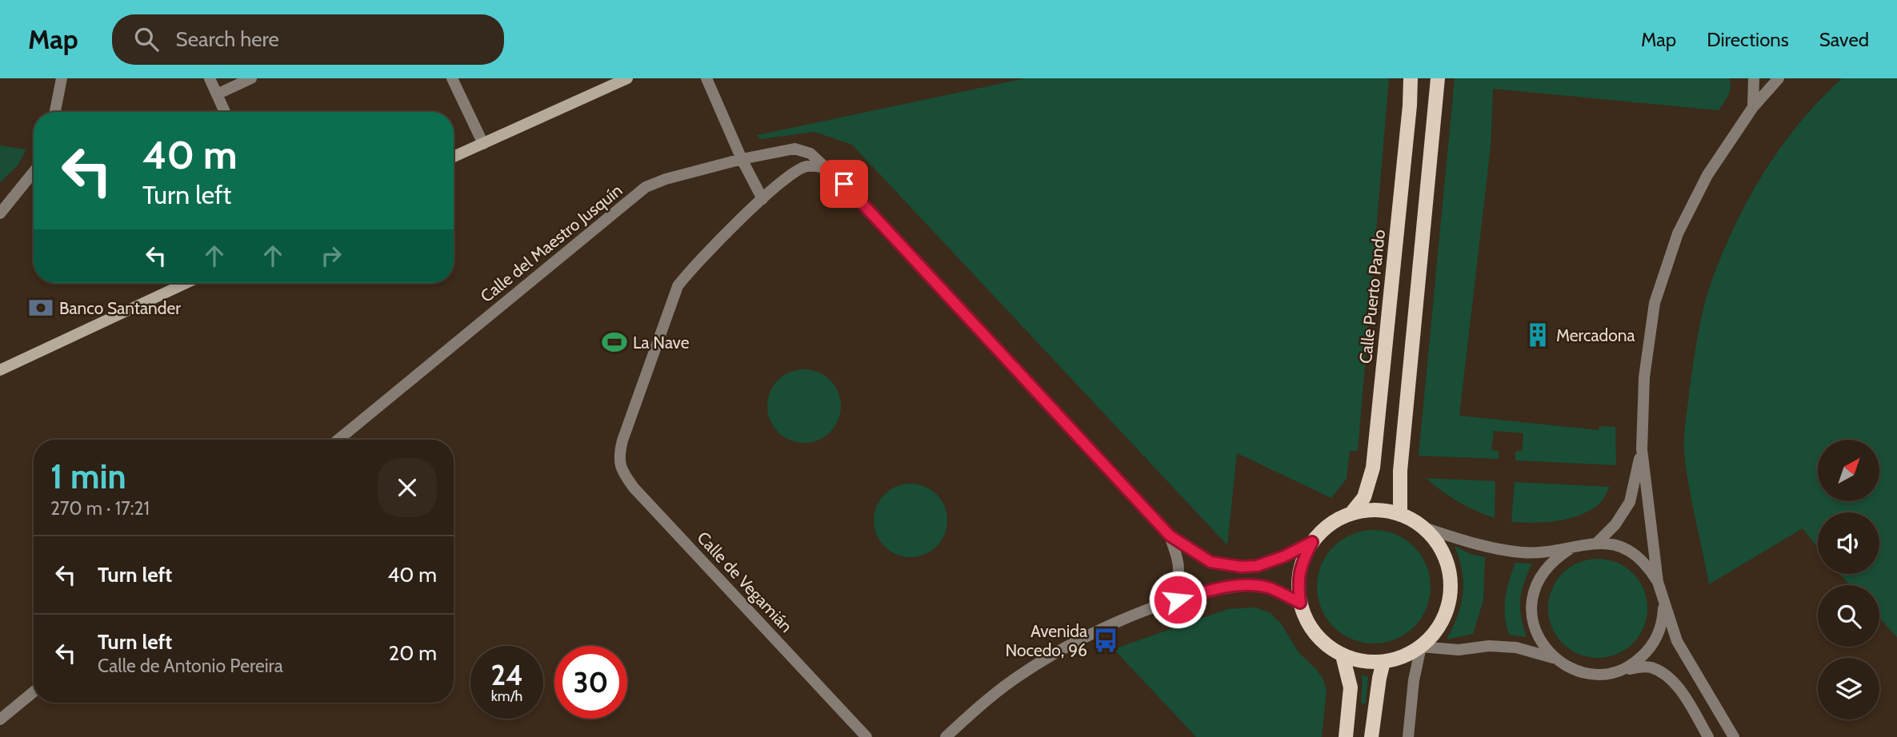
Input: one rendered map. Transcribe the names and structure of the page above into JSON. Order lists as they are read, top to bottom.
{
  "streets": {
    "main road": ["Calle Puerto Pando"],
    "street": ["Calle del Maestro Jusquín", "Calle de Vegamián"]
  },
  "crossings": [
    ["Calle del Maestro Jusquín", "Calle de Vegamián"]
  ],
  "places": {
    "bank": ["Banco Santander"],
    "building": ["Mercadona"],
    "sports": ["La Nave"],
    "bus stop": ["Avenida Nocedo, 96"]
  },
  "north": "top right",
  "page": {
    "header": "Map",
    "search": "Search here",
    "nav": ["Map", "Directions", "Saved"],
    "turn": ["40 m", "Turn left"],
    "heading": ["1 min", "270 m · 17:21"],
    "list": [
      {
        "name": "Turn left",
        "value": "40 m"
      },
      {
        "name": "Turn left",
        "note": "Calle de Antonio Pereira",
        "value": "20 m"
      }
    ],
    "speed": "24 km/h",
    "limit": "30"
  }
}
